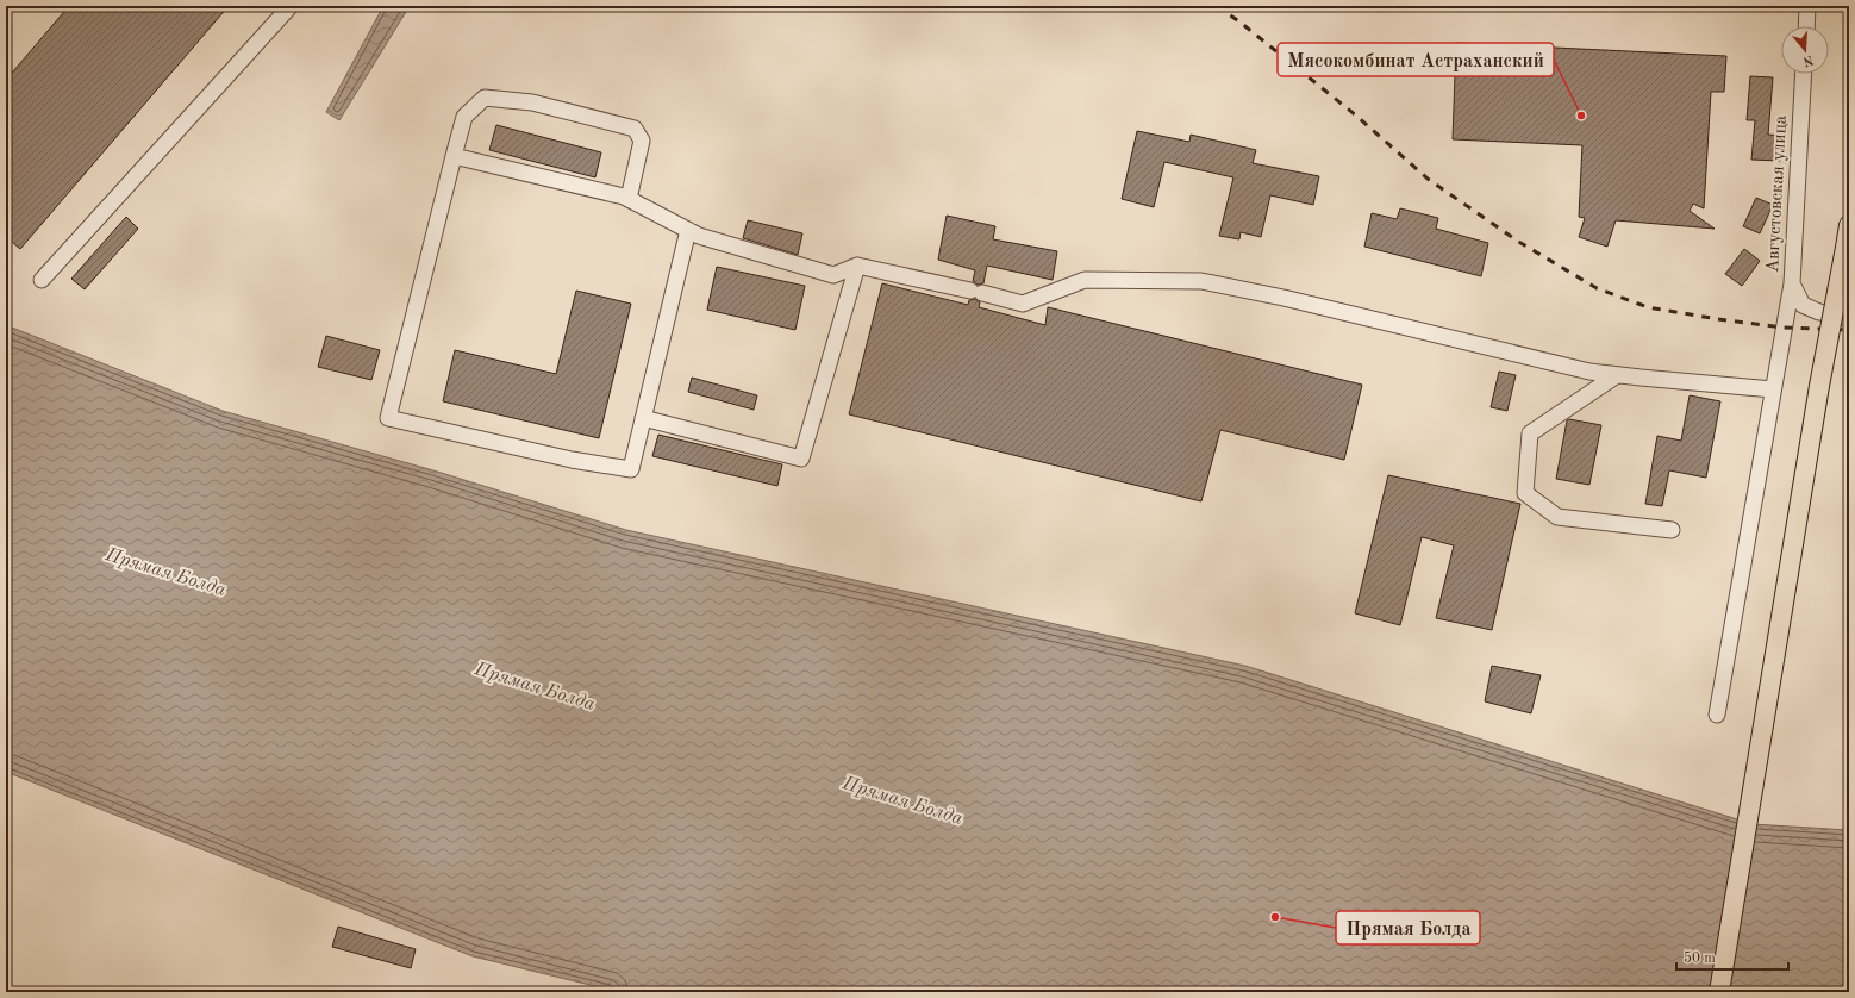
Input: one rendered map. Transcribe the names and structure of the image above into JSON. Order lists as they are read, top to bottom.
{
  "streets": {
    "street": ["Августовская улица"]
  },
  "water": ["Прямая Болда"],
  "places": ["Мясокомбинат Астраханский", "Прямая Болда"],
  "scale_bar": "50 m",
  "north": "bottom"
}
